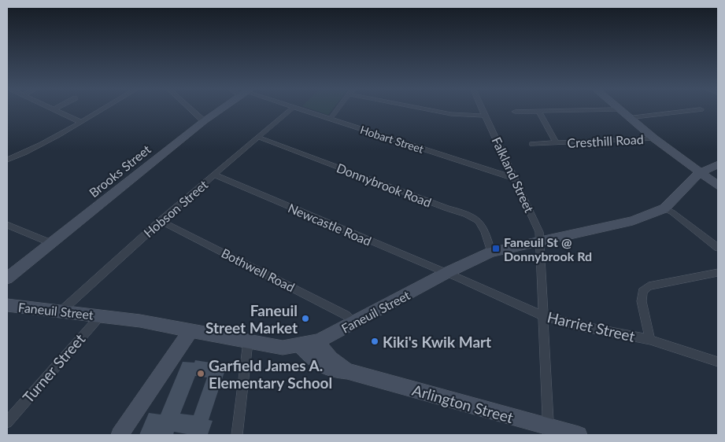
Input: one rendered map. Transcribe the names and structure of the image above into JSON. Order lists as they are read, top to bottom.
{
  "streets": {
    "street": [
      "Hobart Street",
      "Cresthill Road",
      "Brooks Street",
      "Falkland Street",
      "Donnybrook Road",
      "Hobson Street",
      "Newcastle Road",
      "Bothwell Road",
      "Faneuil Street",
      "Harriet Street",
      "Turner Street",
      "Arlington Street"
    ]
  },
  "crossings": [
    ["Hobart Street", "Falkland Street"],
    ["Falkland Street", "Faneuil Street"],
    ["Falkland Street", "Harriet Street"],
    ["Falkland Street", "Arlington Street"],
    ["Donnybrook Road", "Hobson Street"],
    ["Donnybrook Road", "Faneuil Street"],
    ["Hobson Street", "Newcastle Road"],
    ["Hobson Street", "Bothwell Road"],
    ["Hobson Street", "Faneuil Street"],
    ["Newcastle Road", "Faneuil Street"],
    ["Newcastle Road", "Harriet Street"],
    ["Bothwell Road", "Faneuil Street"],
    ["Faneuil Street", "Harriet Street"],
    ["Faneuil Street", "Turner Street"],
    ["Faneuil Street", "Arlington Street"]
  ],
  "places": {
    "transit": ["Faneuil St @ Donnybrook Rd"],
    "other": ["Faneuil Street Market", "Kiki's Kwik Mart", "Garfield James A. Elementary School"]
  }
}
